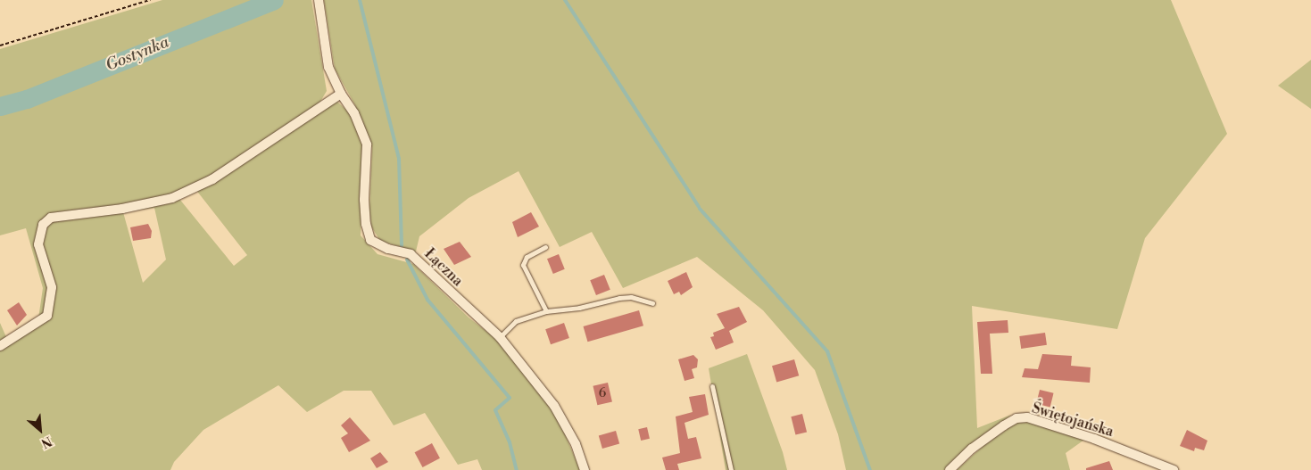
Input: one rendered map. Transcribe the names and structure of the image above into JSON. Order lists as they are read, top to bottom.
{
  "streets": {
    "street": ["Łączna", "Świętojańska"]
  },
  "water": ["Gostynka"],
  "house_numbers": ["6"],
  "north": "bottom right"
}
